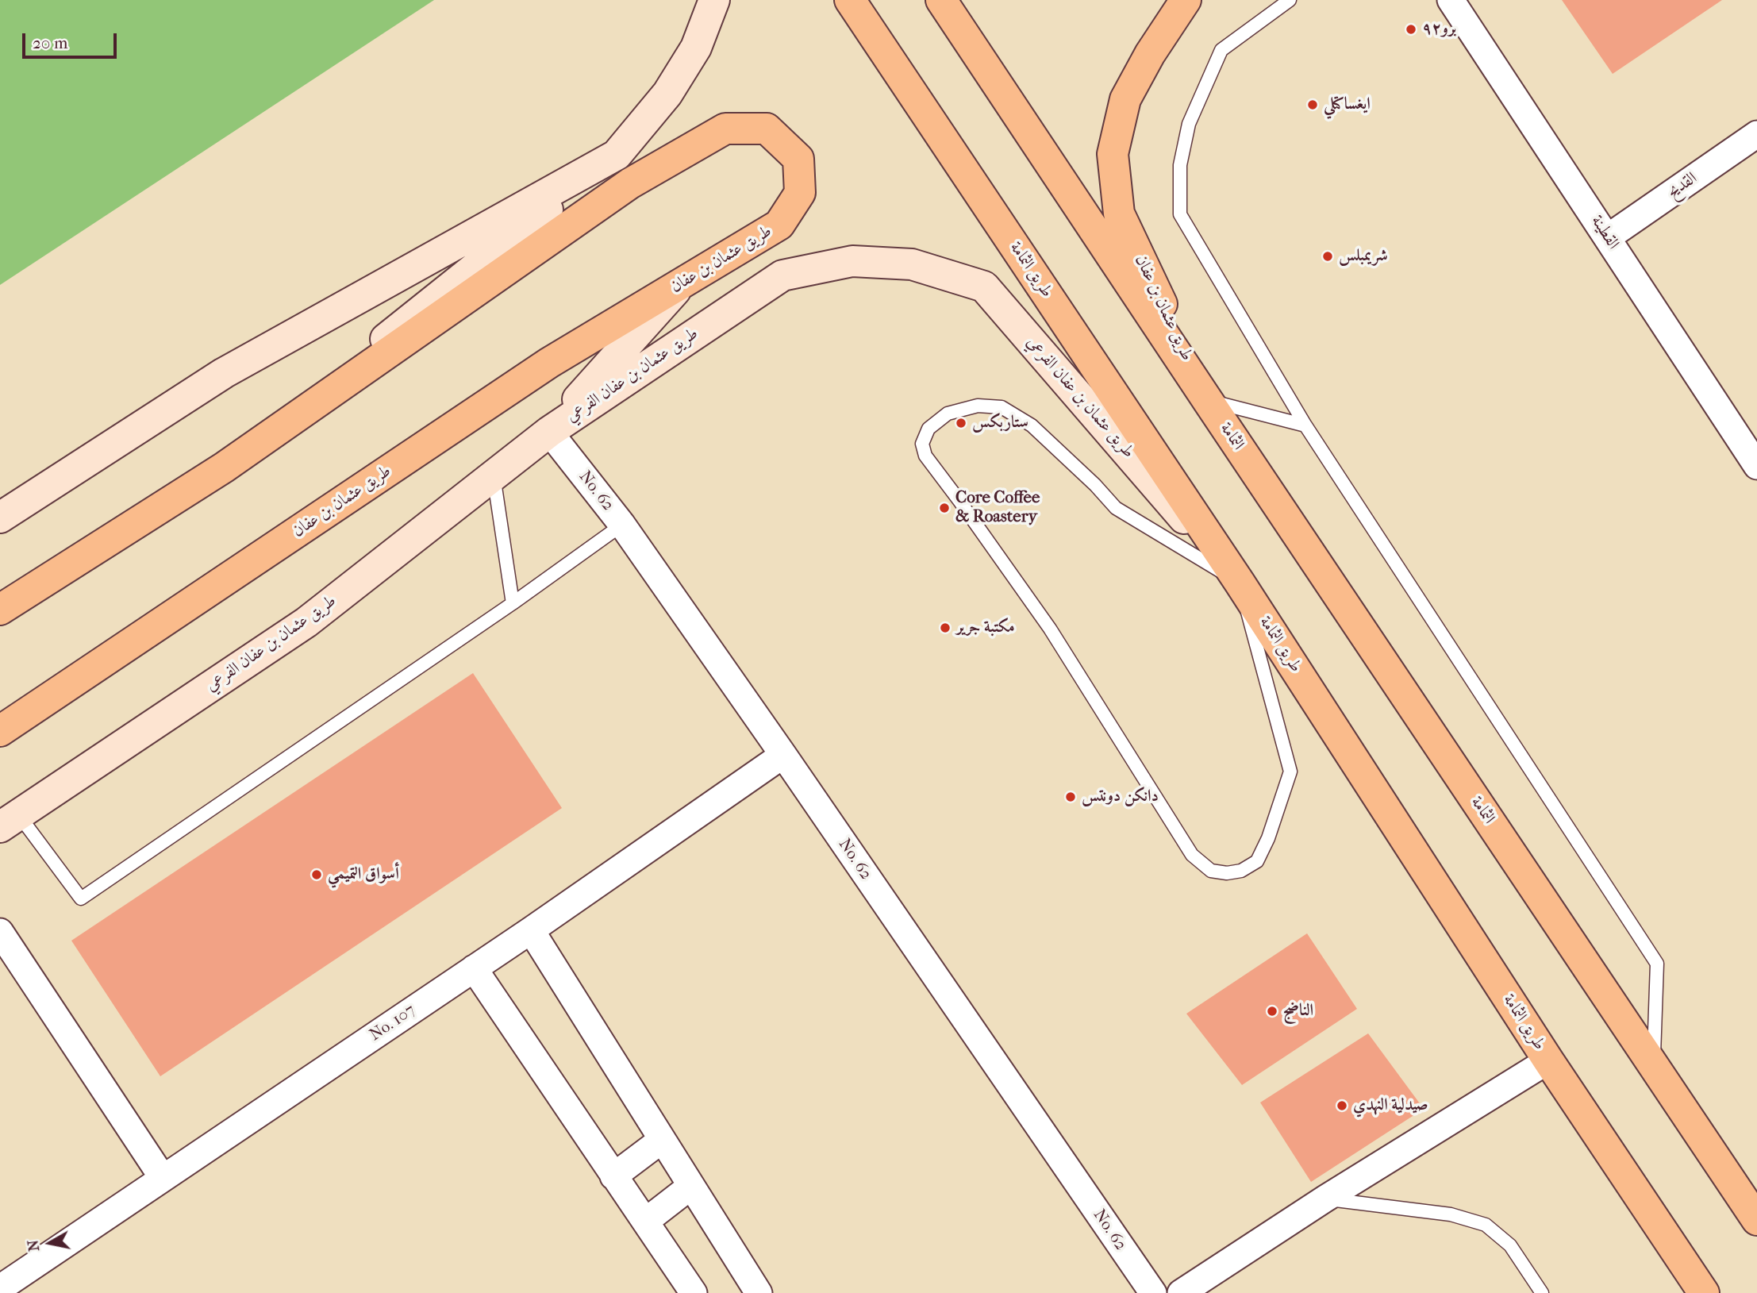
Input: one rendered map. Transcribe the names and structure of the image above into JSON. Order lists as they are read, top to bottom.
{
  "streets": {
    "main road": [
      "طريق عثمان بن عفان",
      "طريق الثمامة",
      "طريق عثمان بن عفان الفرعي",
      "الثمامة"
    ],
    "street": [
      "القديح",
      "القطينة",
      "No. 62",
      "No. 107"
    ]
  },
  "crossings": [
    ["القديح", "القطينة"],
    ["طريق عثمان بن عفان", "الثمامة"],
    ["طريق الثمامة", "طريق عثمان بن عفان الفرعي"],
    ["طريق عثمان بن عفان الفرعي", "No. 62"],
    ["No. 62", "No. 107"]
  ],
  "places": [
    "برو٩٢",
    "ايغساكتلي",
    "شريمبلس",
    "ستاربكس",
    "Core Coffee & Roastery",
    "مكتبة جرير",
    "دانكن دونتس",
    "أسواق التميمي",
    "الناضج",
    "صيدلية النهدي"
  ],
  "scale_bar": "20 m",
  "north": "left"
}
